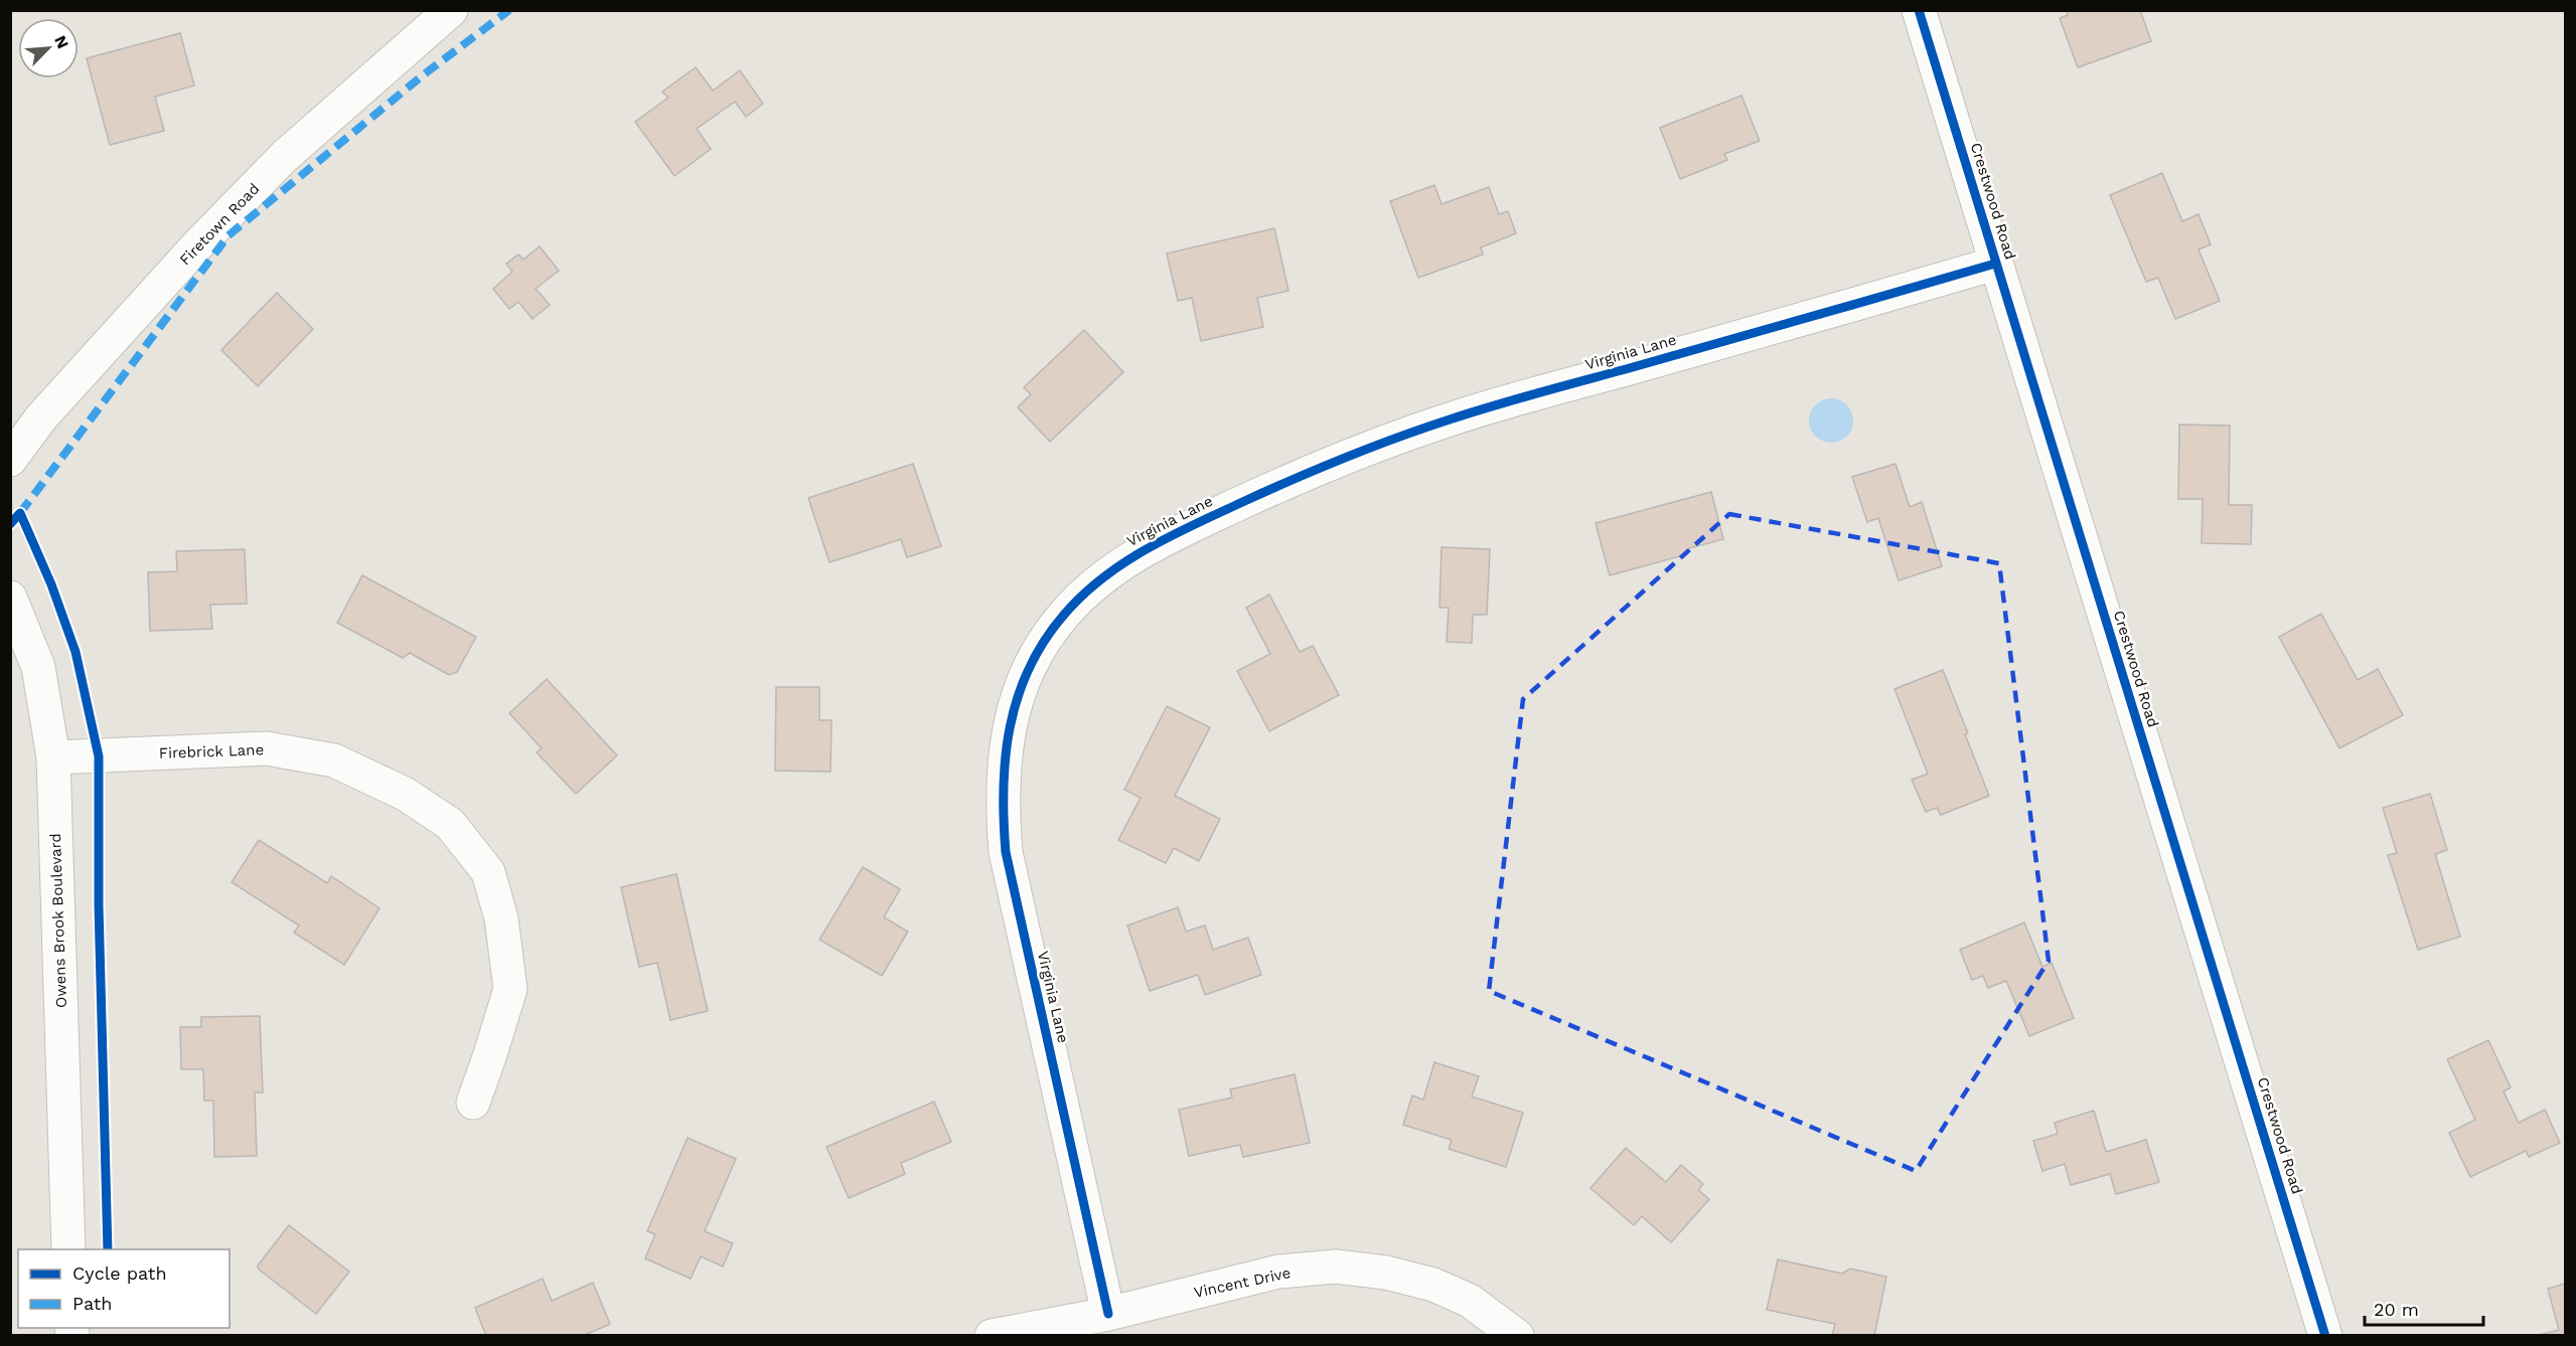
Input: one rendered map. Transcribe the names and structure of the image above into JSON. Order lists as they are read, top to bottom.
{
  "streets": {
    "street": [
      "Crestwood Road",
      "Firetown Road",
      "Virginia Lane",
      "Firebrick Lane",
      "Owens Brook Boulevard",
      "Vincent Drive"
    ]
  },
  "crossings": [
    ["Crestwood Road", "Virginia Lane"],
    ["Virginia Lane", "Vincent Drive"],
    ["Firebrick Lane", "Owens Brook Boulevard"]
  ],
  "legend": ["Cycle path", "Path"],
  "scale_bar": "20 m",
  "north": "top right"
}
